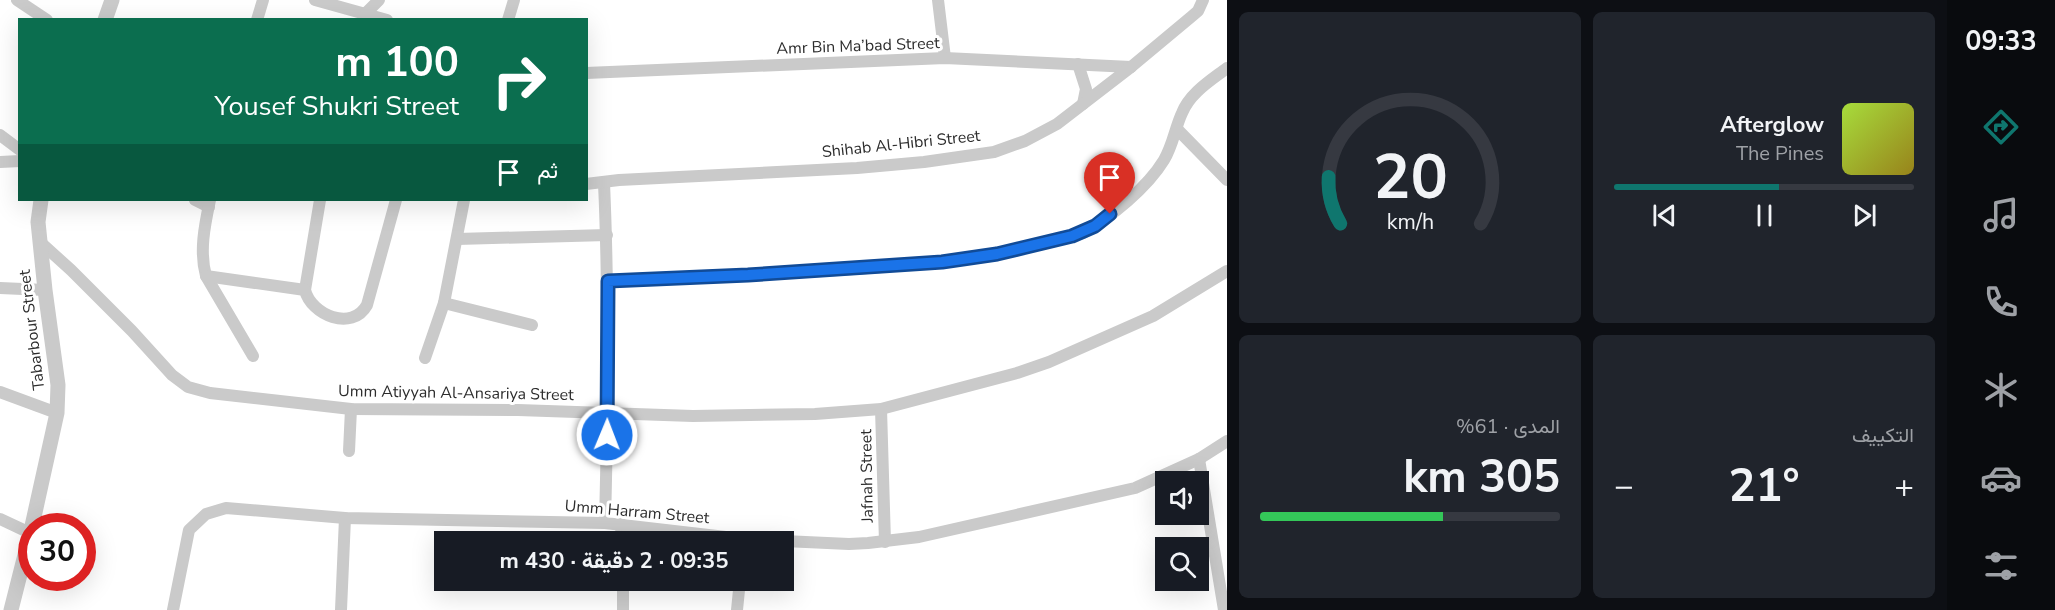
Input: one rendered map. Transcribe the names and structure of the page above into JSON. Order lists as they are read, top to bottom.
{
  "streets": {
    "street": [
      "Amr Bin Ma’bad Street",
      "Shihab Al-Hibri Street",
      "Tabarbour Street",
      "Umm Atiyyah Al-Ansariya Street",
      "Jafnah Street",
      "Umm Harram Street"
    ]
  },
  "crossings": [
    ["Amr Bin Ma’bad Street", "Shihab Al-Hibri Street"],
    ["Tabarbour Street", "Umm Atiyyah Al-Ansariya Street"],
    ["Umm Atiyyah Al-Ansariya Street", "Jafnah Street"],
    ["Jafnah Street", "Umm Harram Street"]
  ],
  "page": {
    "tabs": "09:33",
    "turn": ["100 m", "Yousef Shukri Street"],
    "song": ["Afterglow", "The Pines"],
    "then": "ثم",
    "tile": [
      "التكييف",
      ["المدى · 61%", "305 km"]
    ],
    "heat": ["−", "21°", "+"],
    "limit": "30",
    "trip": "09:35 · 2 دقيقة · 430 m",
    "gauge": ["20", "km/h"]
  }
}
